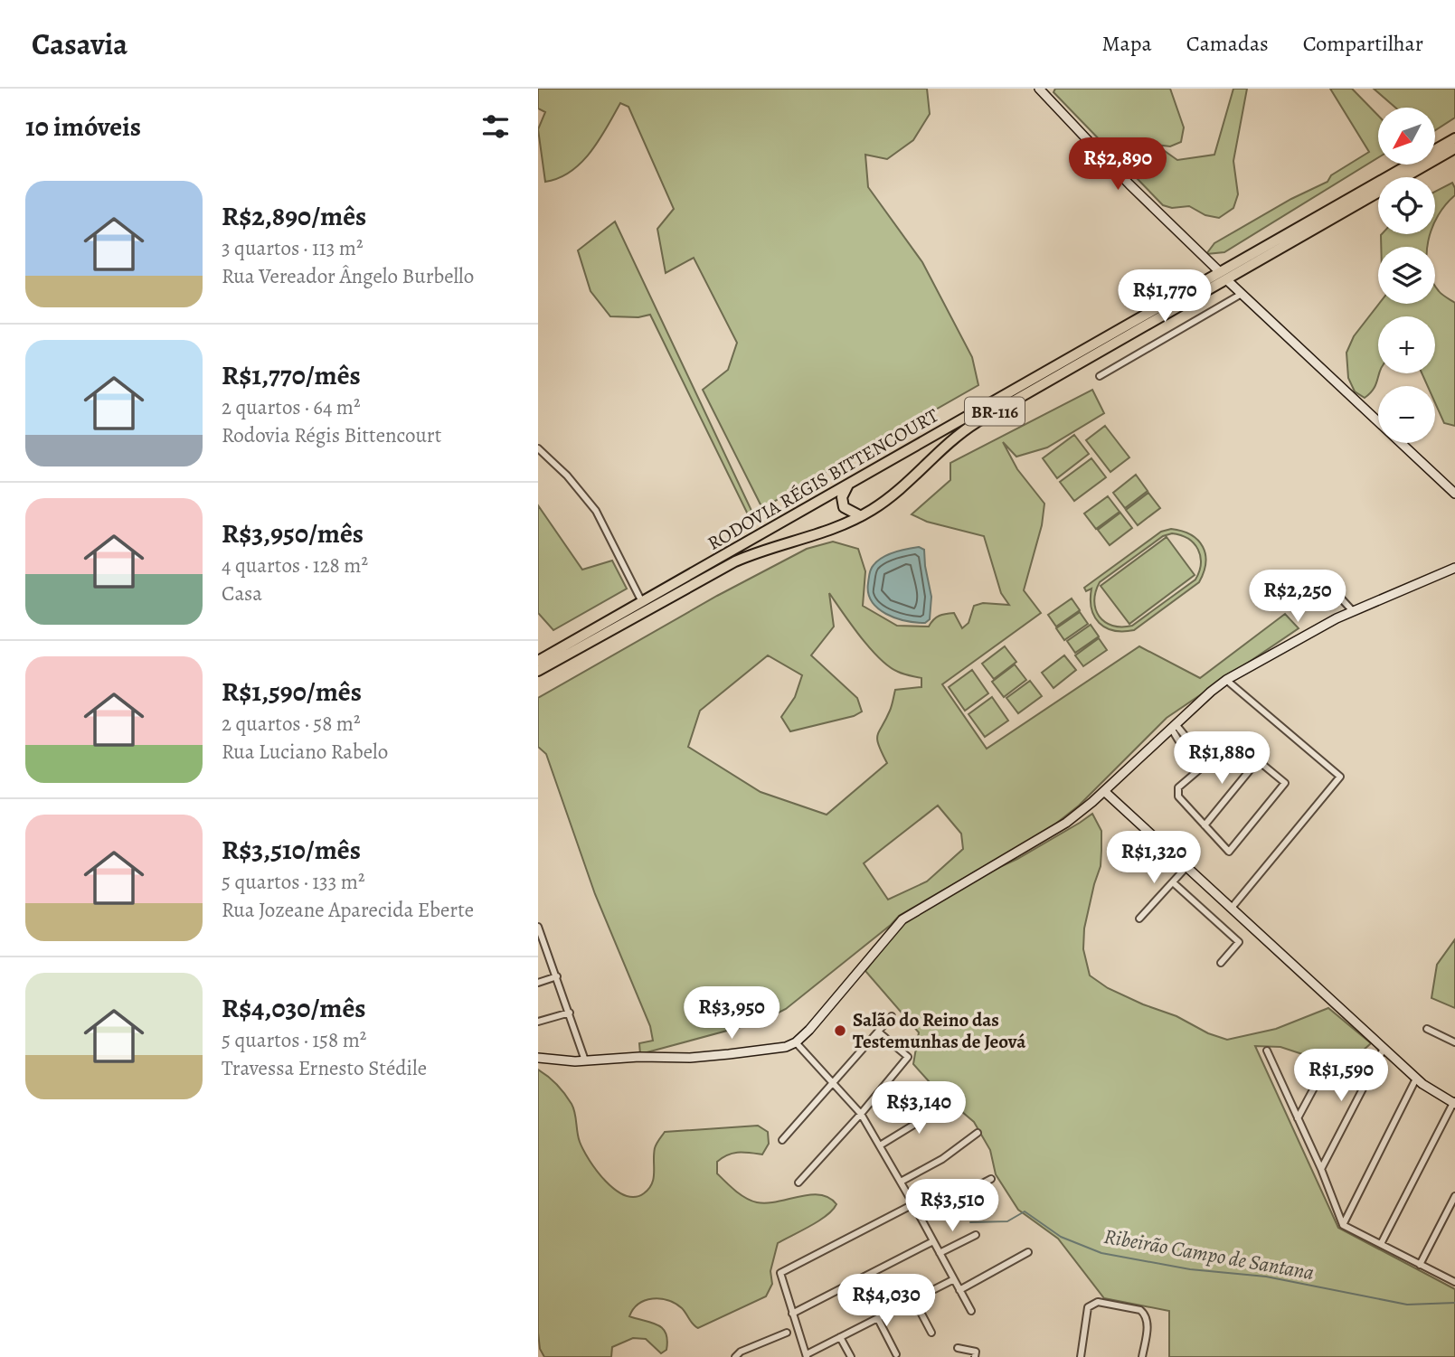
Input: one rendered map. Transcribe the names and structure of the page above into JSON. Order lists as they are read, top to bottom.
{
  "streets": {
    "highway": ["BR-116", "RODOVIA RÉGIS BITTENCOURT"]
  },
  "water": ["Ribeirão Campo de Santana"],
  "places": ["Salão do Reino das Testemunhas de Jeová"],
  "north": "bottom left",
  "page": {
    "header": "Casavia",
    "nav": ["Mapa", "Camadas", "Compartilhar"],
    "heading": "10 imóveis",
    "map_buttons": ["+", "−"],
    "price": [
      "R$2,890",
      "R$1,770",
      "R$2,250",
      "R$1,880",
      "R$1,320",
      "R$3,950",
      "R$1,590",
      "R$3,140",
      "R$3,510",
      "R$4,030"
    ],
    "list": [
      {
        "name": "R$2,890/mês",
        "note": "3 quartos · 113 m² · Rua Vereador Ângelo Burbello"
      },
      {
        "name": "R$1,770/mês",
        "note": "2 quartos · 64 m² · Rodovia Régis Bittencourt"
      },
      {
        "name": "R$3,950/mês",
        "note": "4 quartos · 128 m² · Casa"
      },
      {
        "name": "R$1,590/mês",
        "note": "2 quartos · 58 m² · Rua Luciano Rabelo"
      },
      {
        "name": "R$3,510/mês",
        "note": "5 quartos · 133 m² · Rua Jozeane Aparecida Eberte"
      },
      {
        "name": "R$4,030/mês",
        "note": "5 quartos · 158 m² · Travessa Ernesto Stédile"
      }
    ]
  }
}
